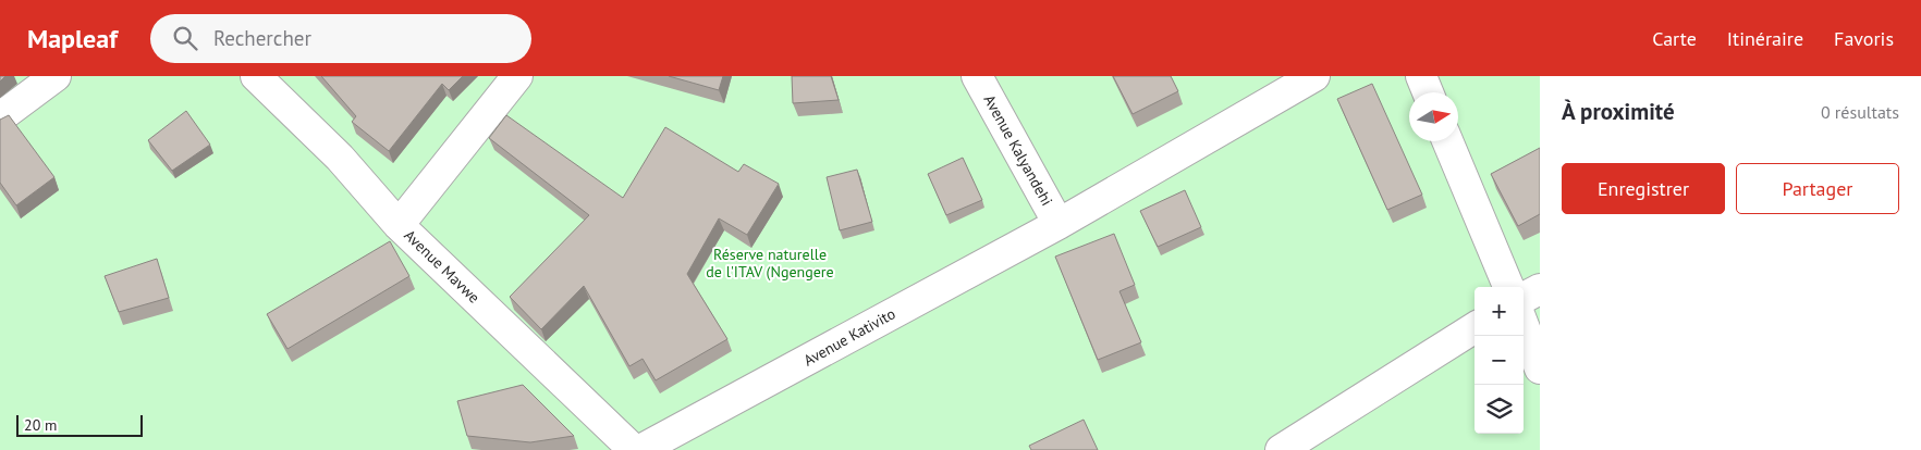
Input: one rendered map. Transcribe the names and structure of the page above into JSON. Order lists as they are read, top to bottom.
{
  "streets": {
    "street": ["Avenue Kalyandehi", "Avenue Mavwe", "Avenue Kativito"]
  },
  "crossings": [
    ["Avenue Kalyandehi", "Avenue Kativito"]
  ],
  "parks": ["Réserve naturelle de l'ITAV (Ngengere"],
  "scale_bar": "20 m",
  "north": "right",
  "page": {
    "header": "Mapleaf",
    "search": "Rechercher",
    "nav": ["Carte", "Itinéraire", "Favoris"],
    "heading": ["À proximité", "0 résultats"],
    "buttons": ["Enregistrer", "Partager"],
    "map_buttons": ["+", "−"],
    "scale": "20 m"
  }
}
